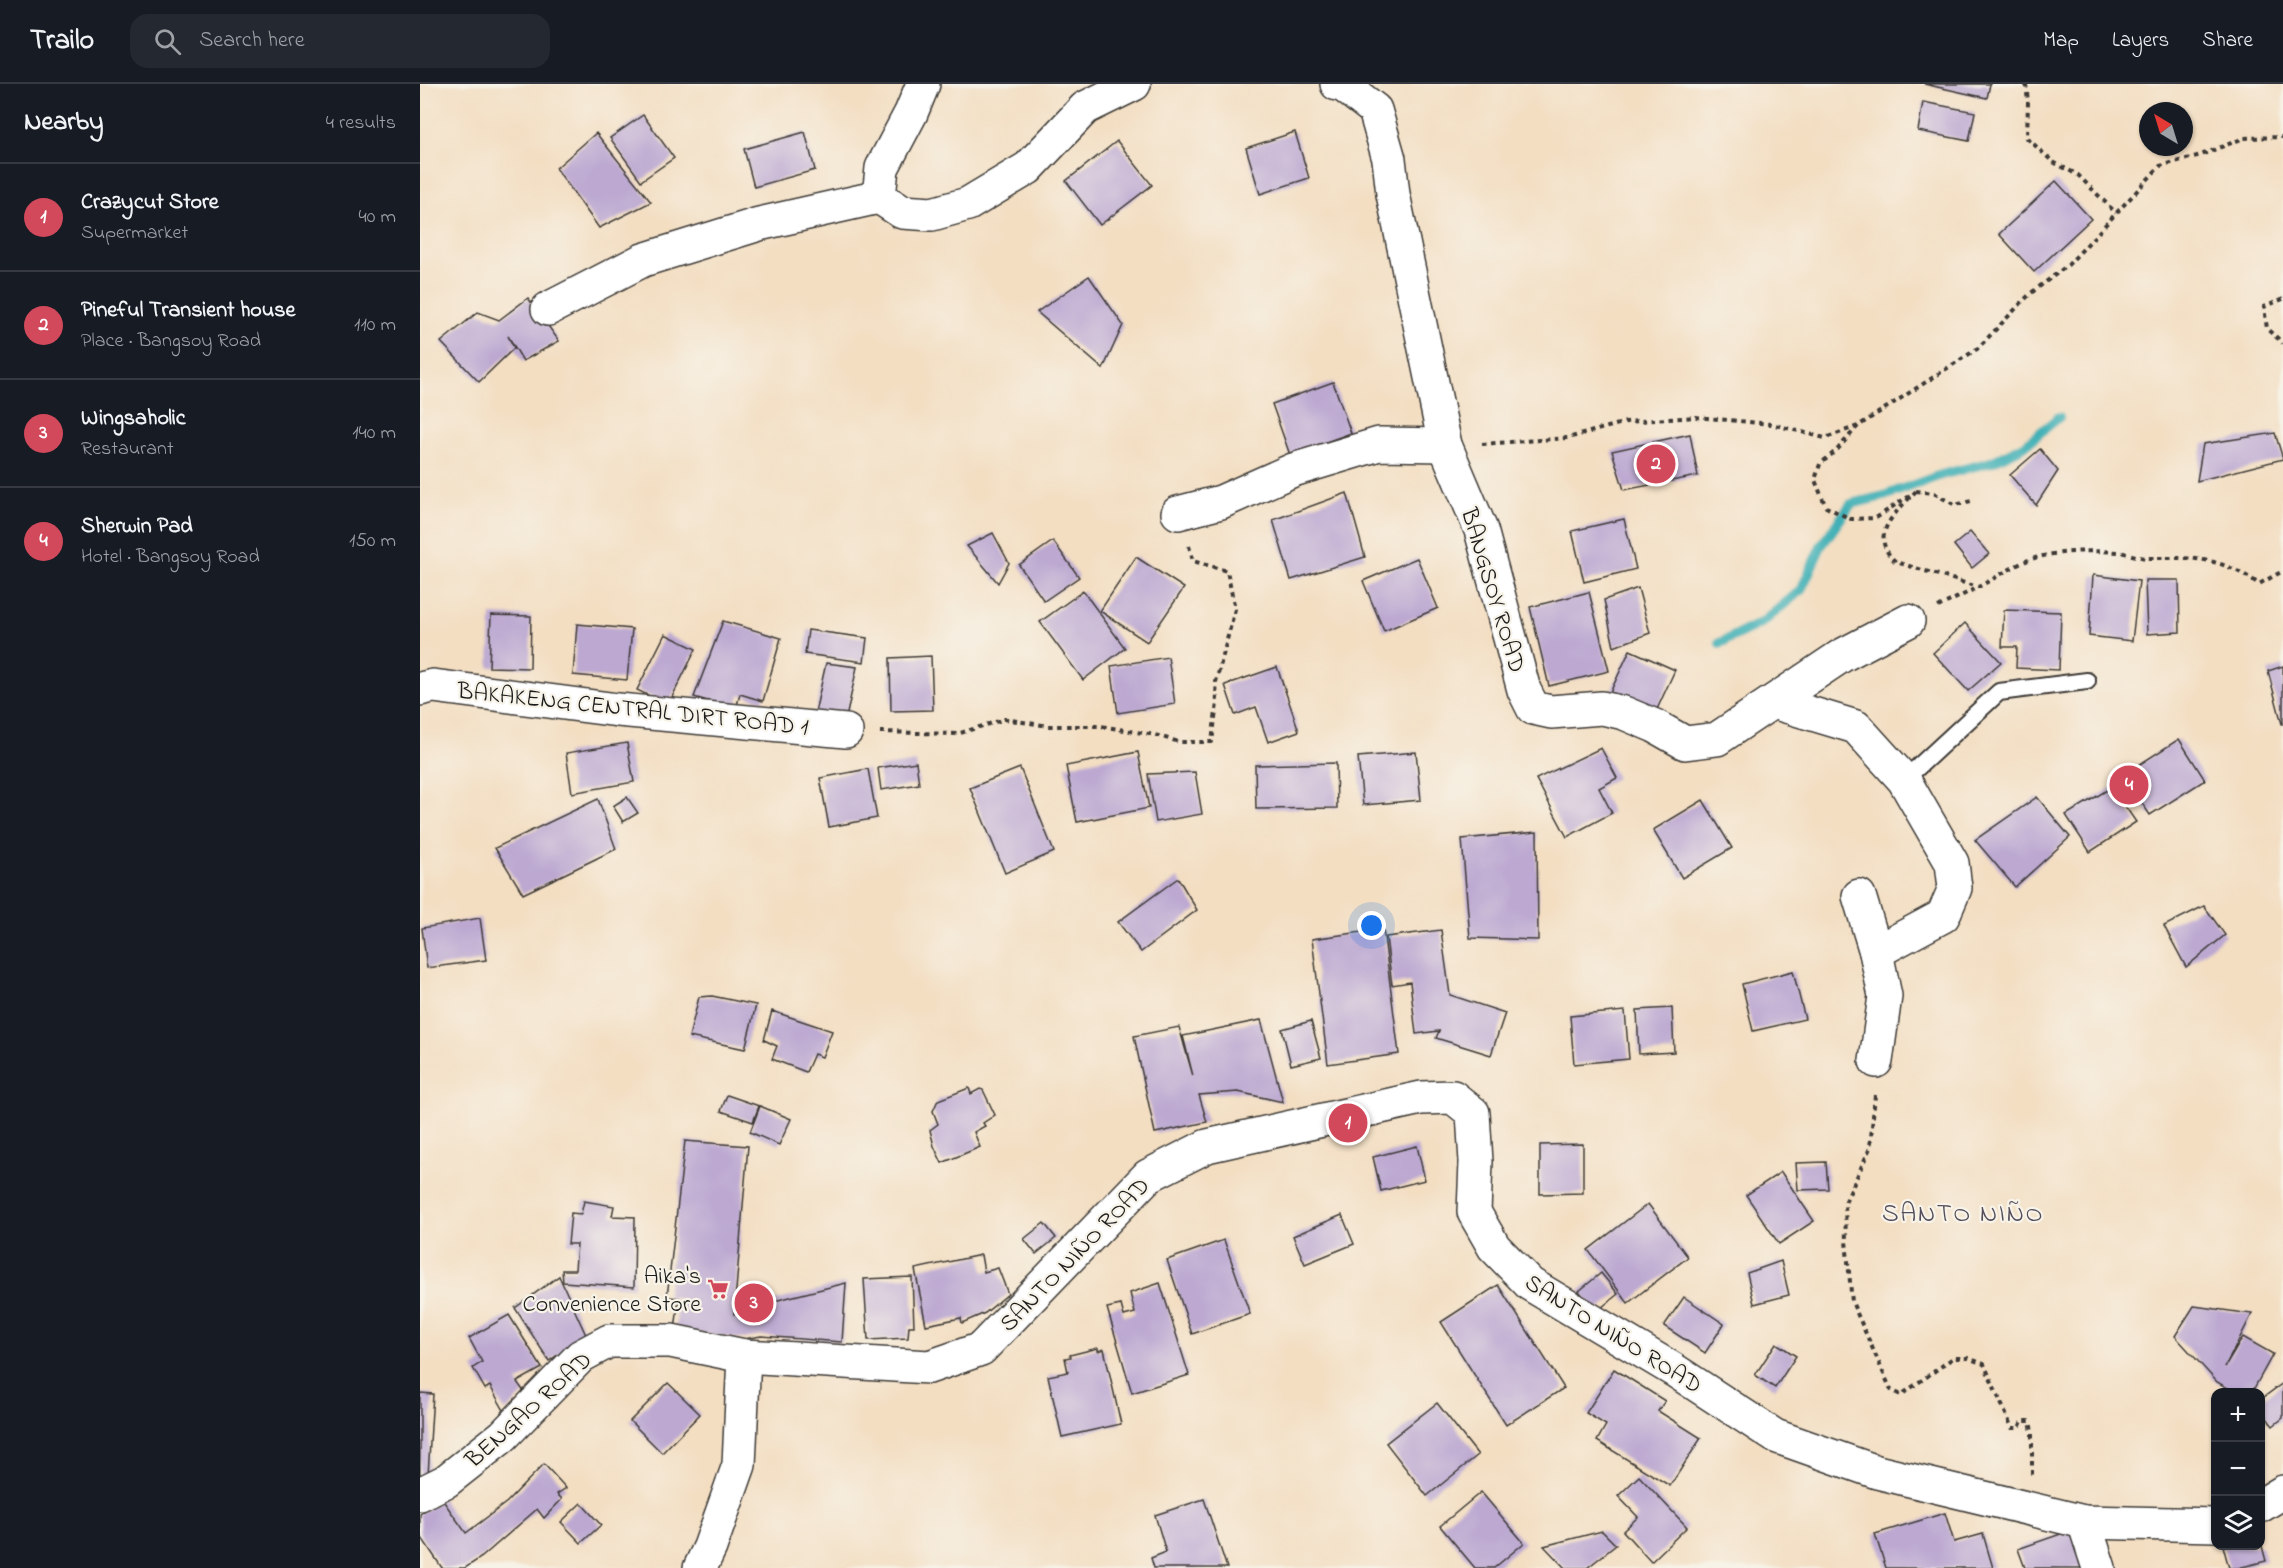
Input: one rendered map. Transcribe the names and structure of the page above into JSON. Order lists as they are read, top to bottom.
{
  "streets": {
    "street": [
      "BANGSOY ROAD",
      "BAKAKENG CENTRAL DIRT ROAD 1",
      "SANTO NIÑO ROAD",
      "BENGAO ROAD"
    ]
  },
  "crossings": [
    ["SANTO NIÑO ROAD", "BENGAO ROAD"]
  ],
  "districts": ["SANTO NIÑO"],
  "places": {
    "supermarket": ["Aika's Convenience Store"]
  },
  "north": "top left",
  "page": {
    "header": "Trailo",
    "search": "Search here",
    "nav": ["Map", "Layers", "Share"],
    "heading": ["Nearby", "4 results"],
    "list": [
      {
        "mark": "1",
        "name": "Crazycut Store",
        "note": "Supermarket",
        "value": "40 m"
      },
      {
        "mark": "2",
        "name": "Pineful Transient house",
        "note": "Place · Bangsoy Road",
        "value": "110 m"
      },
      {
        "mark": "3",
        "name": "Wingsaholic",
        "note": "Restaurant",
        "value": "140 m"
      },
      {
        "mark": "4",
        "name": "Sherwin Pad",
        "note": "Hotel · Bangsoy Road",
        "value": "150 m"
      }
    ],
    "pins": [
      "2",
      "4",
      "1",
      "3"
    ],
    "map_buttons": ["+", "−"]
  }
}
